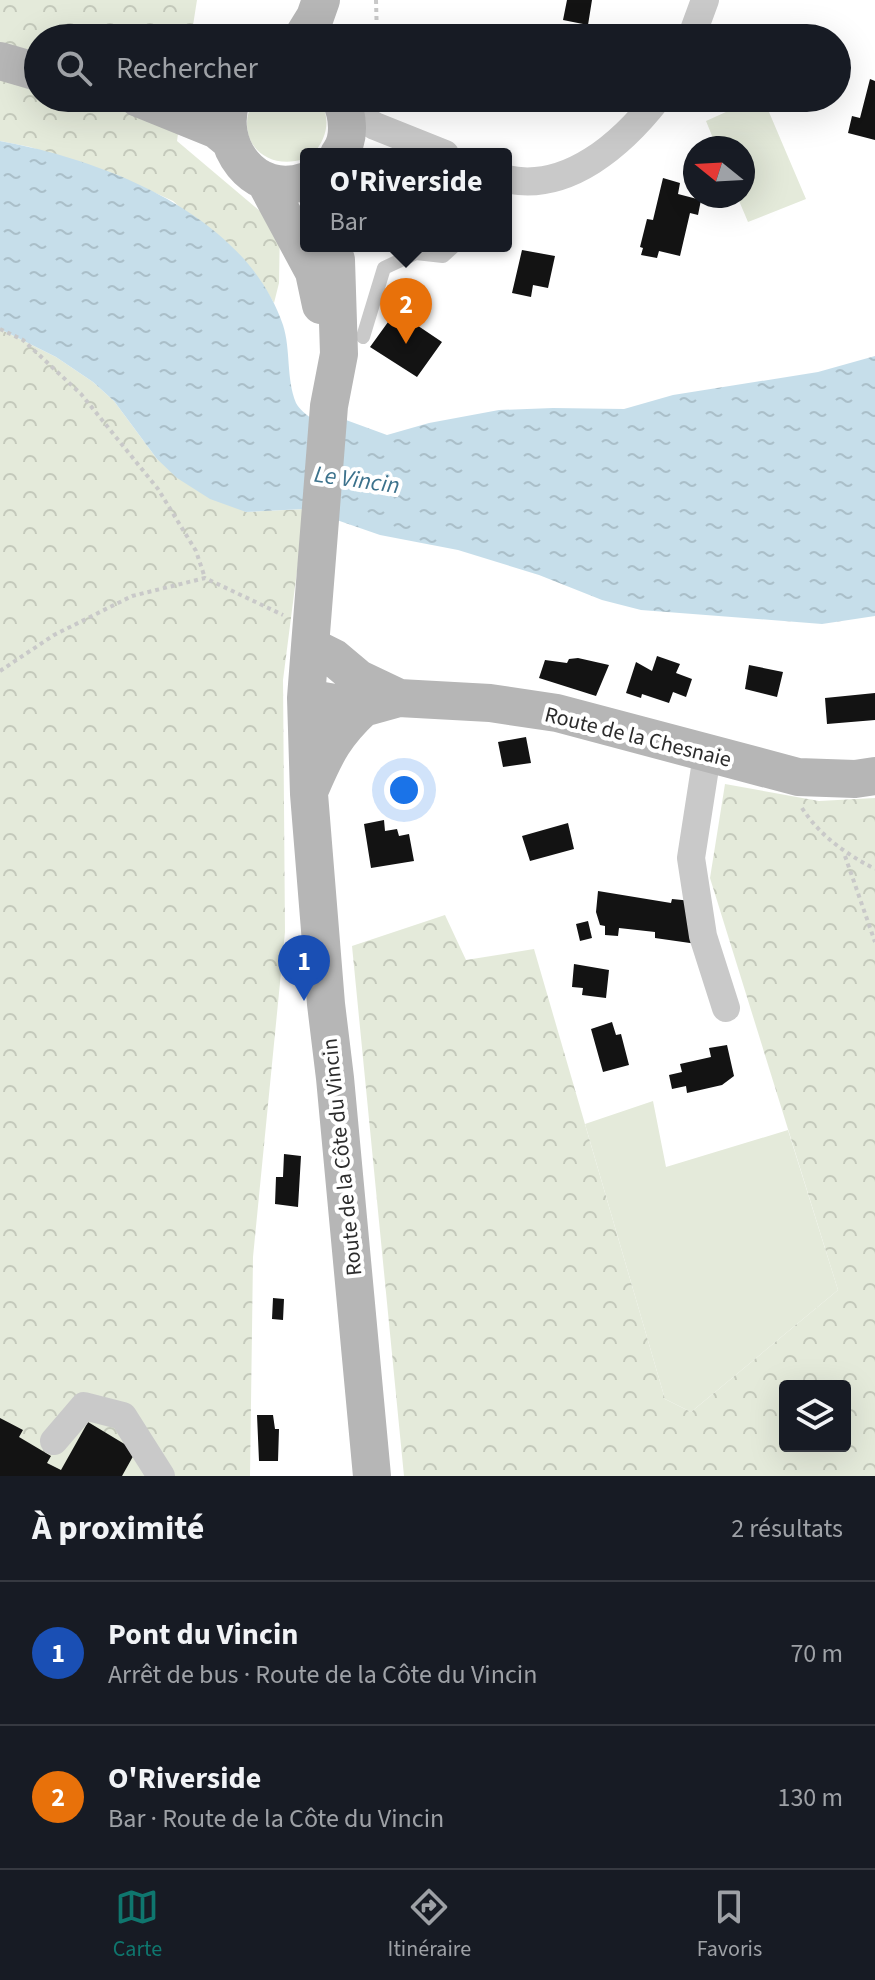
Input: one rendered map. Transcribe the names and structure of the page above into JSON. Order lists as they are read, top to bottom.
{
  "streets": {
    "main road": ["Route de la Chesnaie", "Route de la Côte du Vincin"]
  },
  "crossings": [
    ["Route de la Chesnaie", "Route de la Côte du Vincin"]
  ],
  "water": ["Le Vincin"],
  "north": "left",
  "page": {
    "search": "Rechercher",
    "popup": ["O'Riverside", "Bar"],
    "pins": ["2", "1"],
    "heading": ["À proximité", "2 résultats"],
    "list": [
      {
        "mark": "1",
        "name": "Pont du Vincin",
        "note": "Arrêt de bus · Route de la Côte du Vincin",
        "value": "70 m"
      },
      {
        "mark": "2",
        "name": "O'Riverside",
        "note": "Bar · Route de la Côte du Vincin",
        "value": "130 m"
      }
    ],
    "nav": ["Carte", "Itinéraire", "Favoris"]
  }
}
